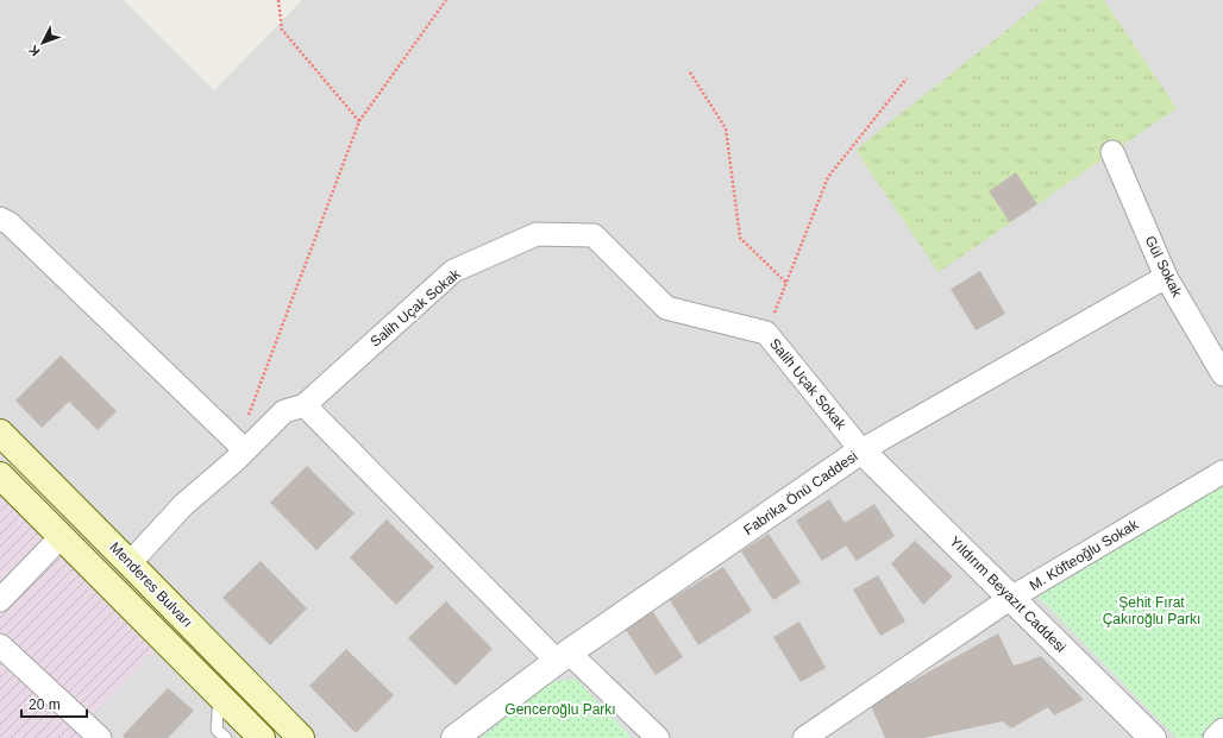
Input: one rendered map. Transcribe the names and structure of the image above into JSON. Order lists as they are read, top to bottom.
{
  "streets": {
    "main road": ["Menderes Bulvarı"],
    "street": [
      "Gül Sokak",
      "Salih Uçak Sokak",
      "Fabrika Önü Caddesi",
      "M. Köfteoğlu Sokak",
      "Yıldırım Beyazıt Caddesi"
    ]
  },
  "crossings": [
    ["Gül Sokak", "Fabrika Önü Caddesi"],
    ["Salih Uçak Sokak", "Fabrika Önü Caddesi"],
    ["Salih Uçak Sokak", "Menderes Bulvarı"],
    ["Salih Uçak Sokak", "Yıldırım Beyazıt Caddesi"],
    ["Fabrika Önü Caddesi", "Yıldırım Beyazıt Caddesi"],
    ["M. Köfteoğlu Sokak", "Yıldırım Beyazıt Caddesi"]
  ],
  "parks": ["Şehit Fırat Çakıroğlu Parkı", "Genceroğlu Parkı"],
  "scale_bar": "20 m",
  "north": "bottom left"
}
